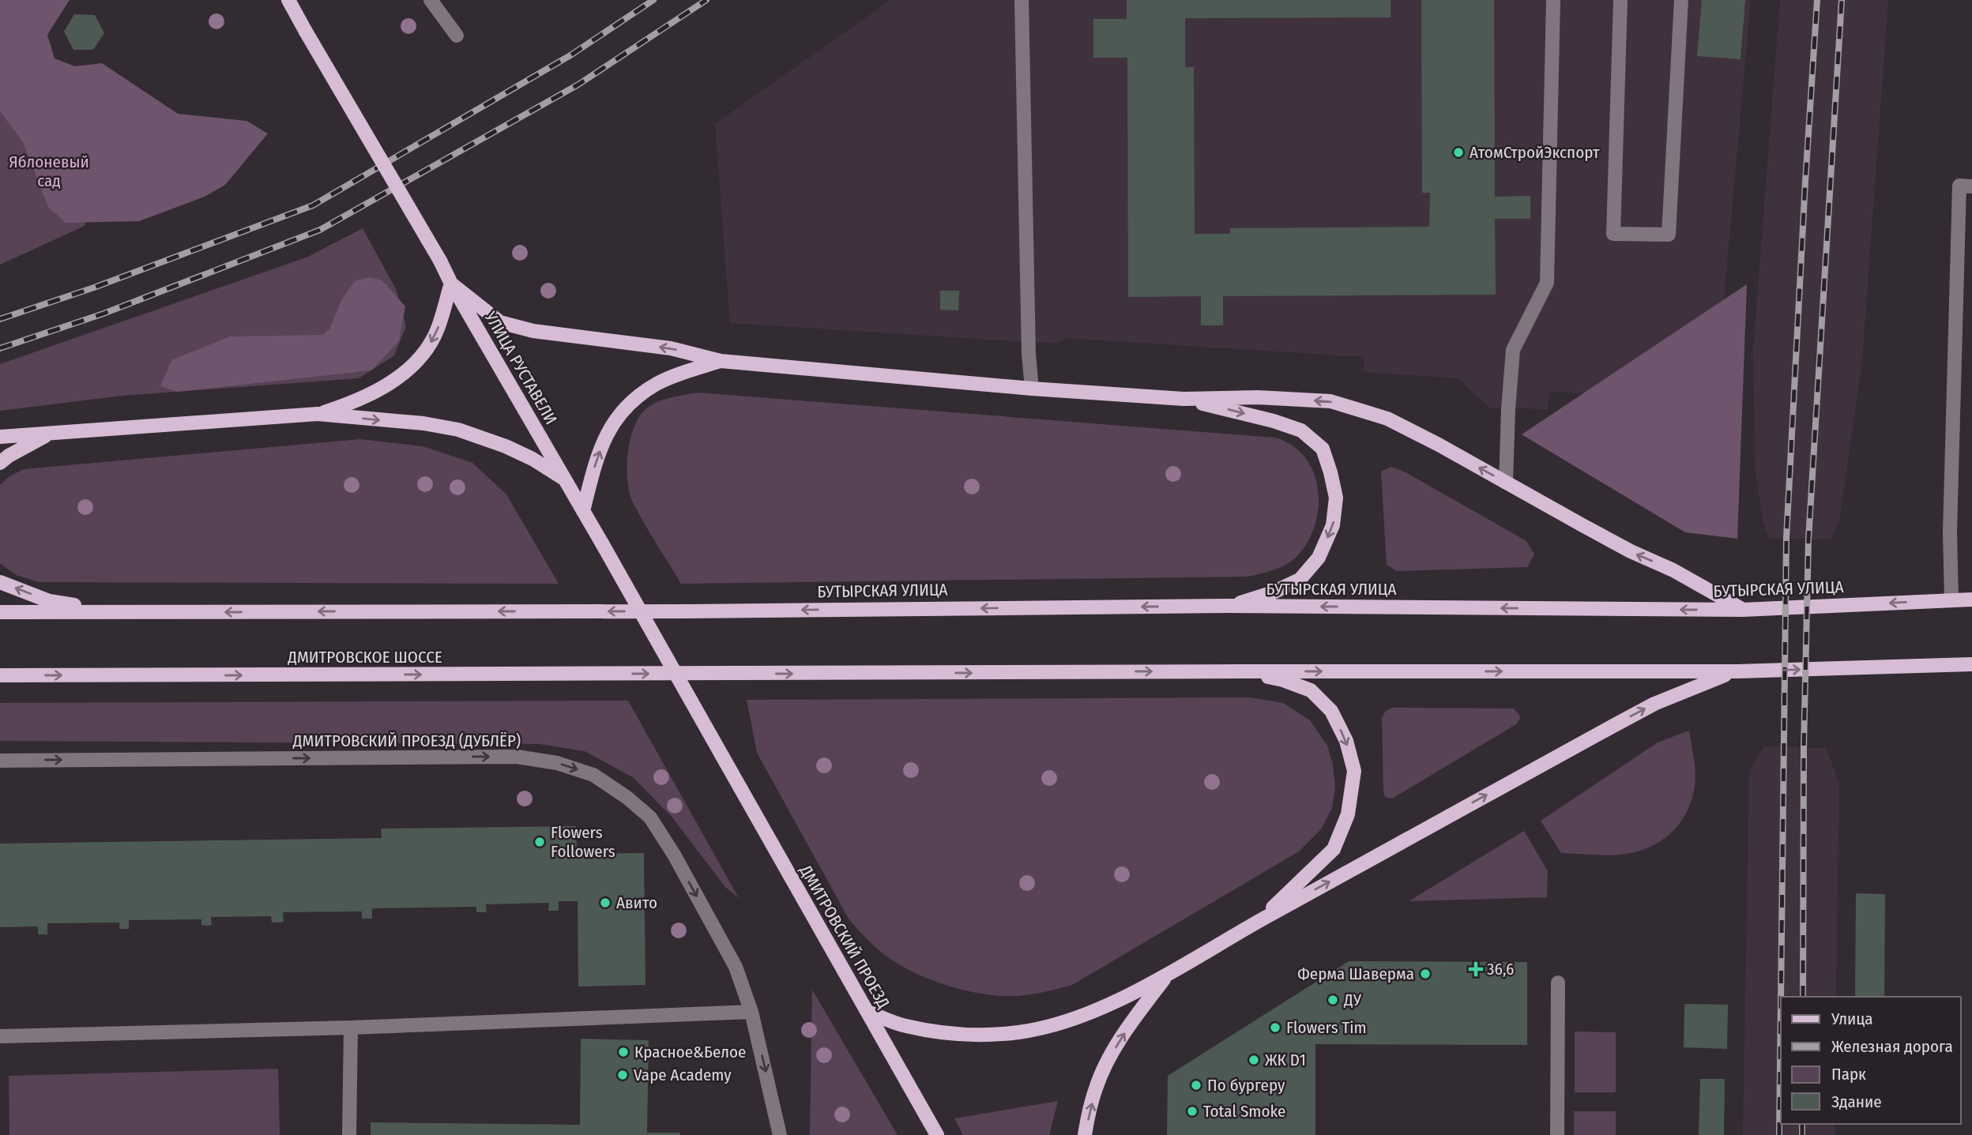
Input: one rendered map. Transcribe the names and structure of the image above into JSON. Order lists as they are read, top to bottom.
{
  "streets": {
    "main road": [
      "УЛИЦА РУСТАВЕЛИ",
      "БУТЫРСКАЯ УЛИЦА",
      "ДМИТРОВСКОЕ ШОССЕ",
      "ДМИТРОВСКИЙ ПРОЕЗД"
    ],
    "street": ["ДМИТРОВСКИЙ ПРОЕЗД (ДУБЛЁР)"]
  },
  "crossings": [
    ["УЛИЦА РУСТАВЕЛИ", "ДМИТРОВСКИЙ ПРОЕЗД"]
  ],
  "one_way": ["ДМИТРОВСКОЕ ШОССЕ", "ДМИТРОВСКИЙ ПРОЕЗД (ДУБЛЁР)"],
  "parks": ["Яблоневый сад"],
  "places": {
    "other": [
      "АтомСтройЭкспорт",
      "Flowers Followers",
      "Авито",
      "Ферма Шаверма",
      "ДУ",
      "Flowers Tim",
      "Красное&Белое",
      "ЖК D1",
      "Vape Academy",
      "По бургеру",
      "Total Smoke"
    ],
    "health": ["36,6"]
  },
  "legend": [
    "Улица",
    "Железная дорога",
    "Парк",
    "Здание"
  ]
}
